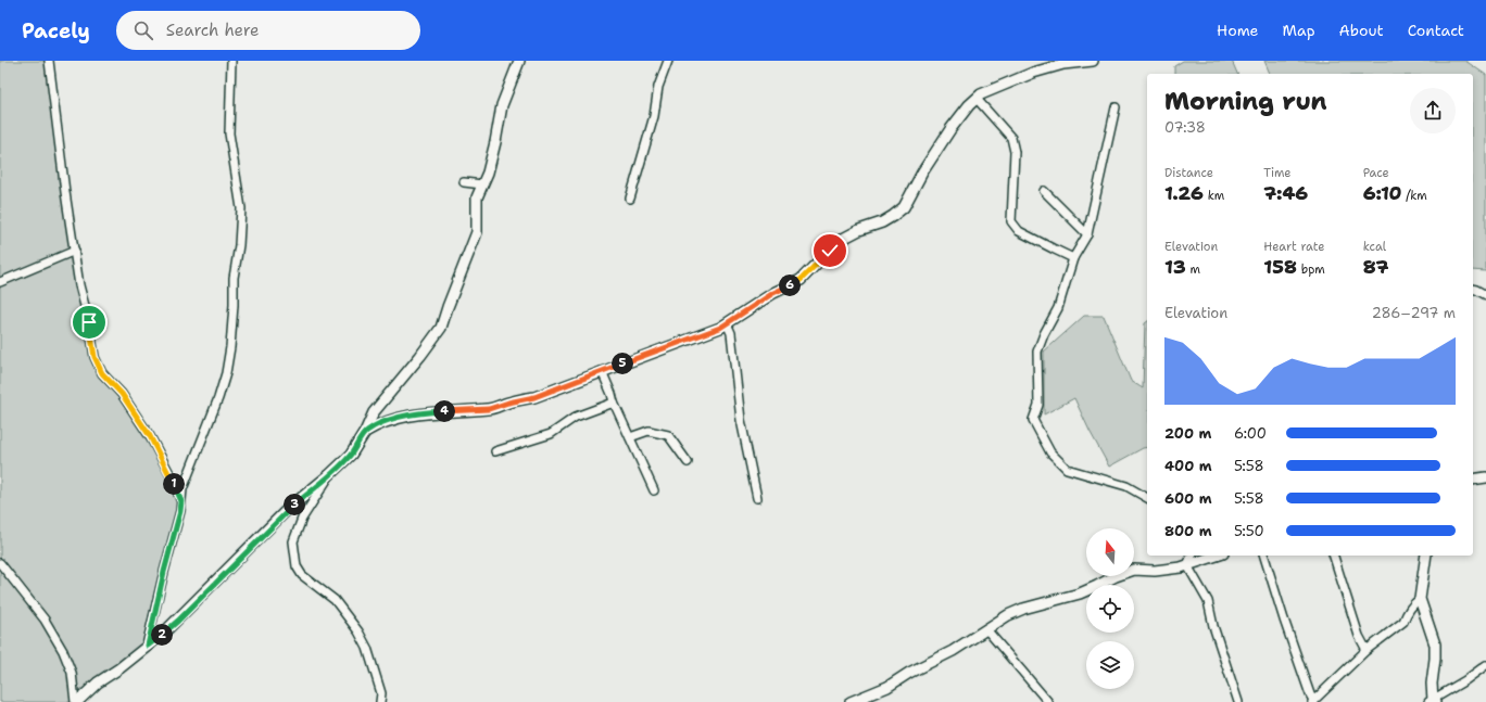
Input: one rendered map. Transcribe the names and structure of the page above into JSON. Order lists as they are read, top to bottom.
{
  "north": "top",
  "page": {
    "header": "Pacely",
    "search": "Search here",
    "nav": [
      "Home",
      "Map",
      "About",
      "Contact"
    ],
    "heading": ["Morning run", "07:38"],
    "stats": [
      ["Distance", "1.26 km"],
      ["Time", "7:46"],
      ["Pace", "6:10 /km"],
      ["Elevation", "13 m"],
      ["Heart rate", "158 bpm"],
      ["kcal", "87"]
    ],
    "pins": [
      "6",
      "5",
      "4",
      "1",
      "3",
      "2"
    ],
    "chart": ["Elevation", "286–297 m"],
    "list": [
      {
        "name": "200 m",
        "note": "6:00"
      },
      {
        "name": "400 m",
        "note": "5:58"
      },
      {
        "name": "600 m",
        "note": "5:58"
      },
      {
        "name": "800 m",
        "note": "5:50"
      }
    ]
  }
}
